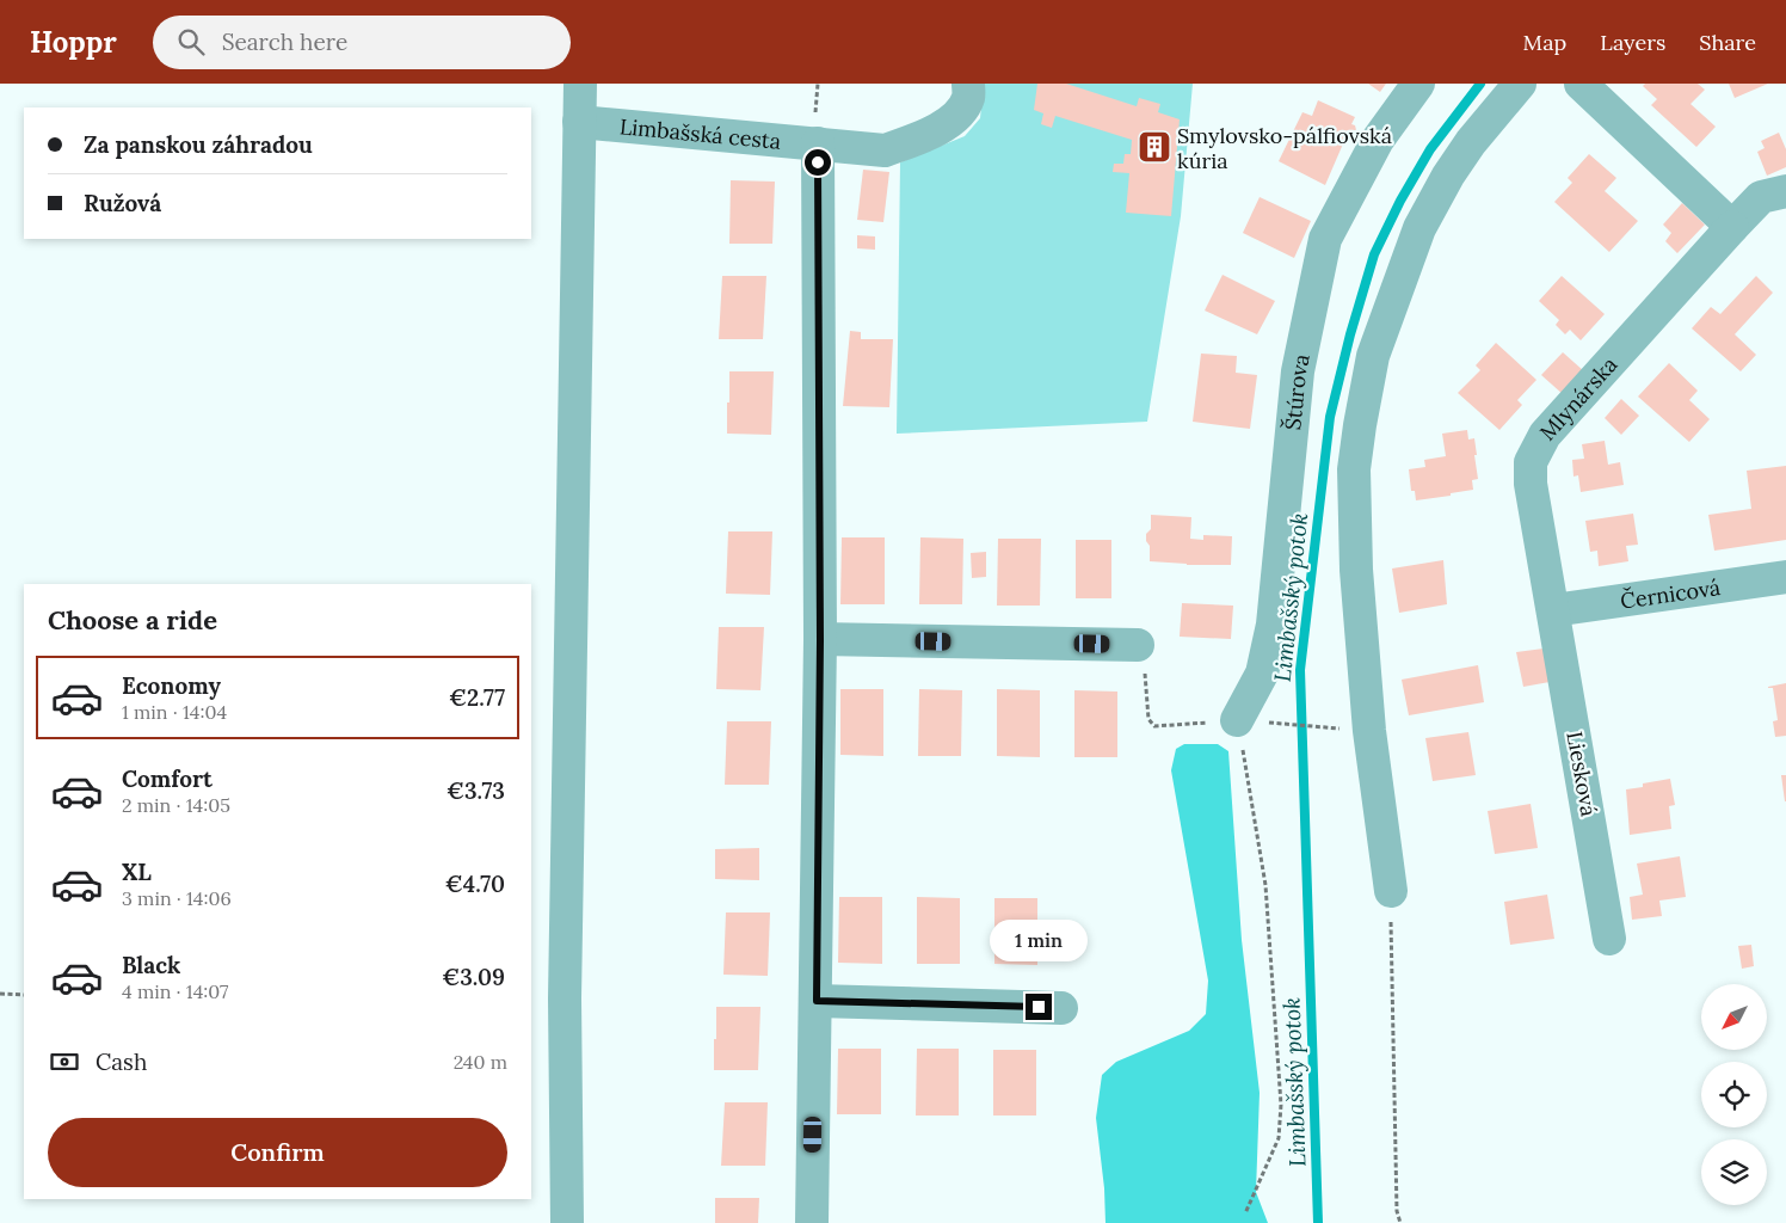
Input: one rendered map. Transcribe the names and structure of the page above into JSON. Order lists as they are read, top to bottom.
{
  "streets": {
    "street": [
      "Limbašská cesta",
      "Štúrova",
      "Mlynárska",
      "Černicová",
      "Liesková"
    ]
  },
  "crossings": [
    ["Mlynárska", "Černicová"],
    ["Mlynárska", "Liesková"],
    ["Černicová", "Liesková"]
  ],
  "water": ["Limbašský potok"],
  "places": {
    "building": ["Smylovsko-pálfiovská kúria"]
  },
  "north": "bottom left",
  "page": {
    "header": "Hoppr",
    "search": "Search here",
    "nav": ["Map", "Layers", "Share"],
    "banner": ["Za panskou záhradou", "Ružová"],
    "heading": "Choose a ride",
    "list": [
      {
        "name": "Economy",
        "note": "1 min · 14:04",
        "value": "€2.77"
      },
      {
        "name": "Comfort",
        "note": "2 min · 14:05",
        "value": "€3.73"
      },
      {
        "name": "XL",
        "note": "3 min · 14:06",
        "value": "€4.70"
      },
      {
        "name": "Black",
        "note": "4 min · 14:07",
        "value": "€3.09"
      }
    ],
    "bubble": "1 min",
    "pay": ["Cash", "240 m"],
    "buttons": "Confirm"
  }
}
